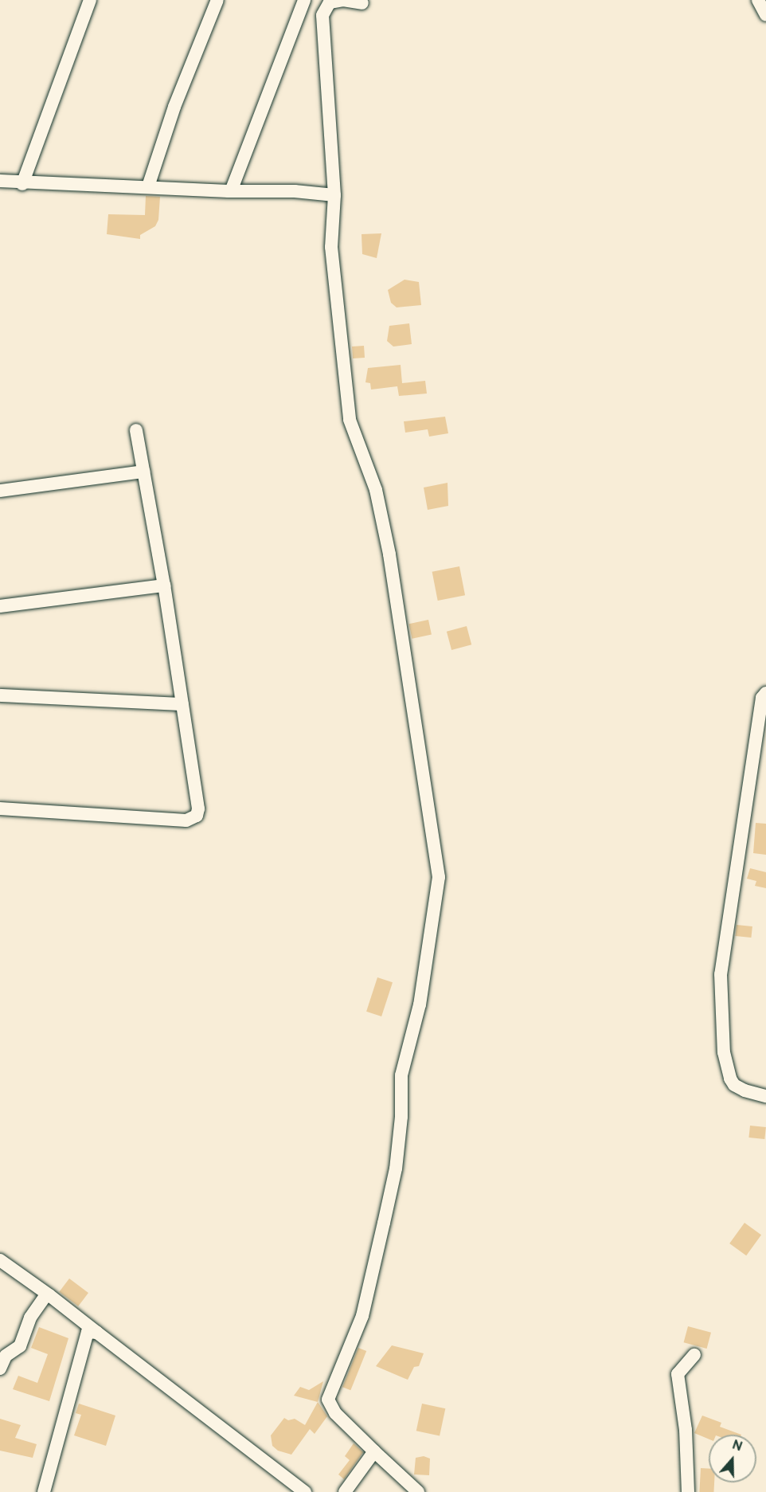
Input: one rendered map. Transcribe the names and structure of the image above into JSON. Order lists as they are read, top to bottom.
{
  "north": "top"
}
